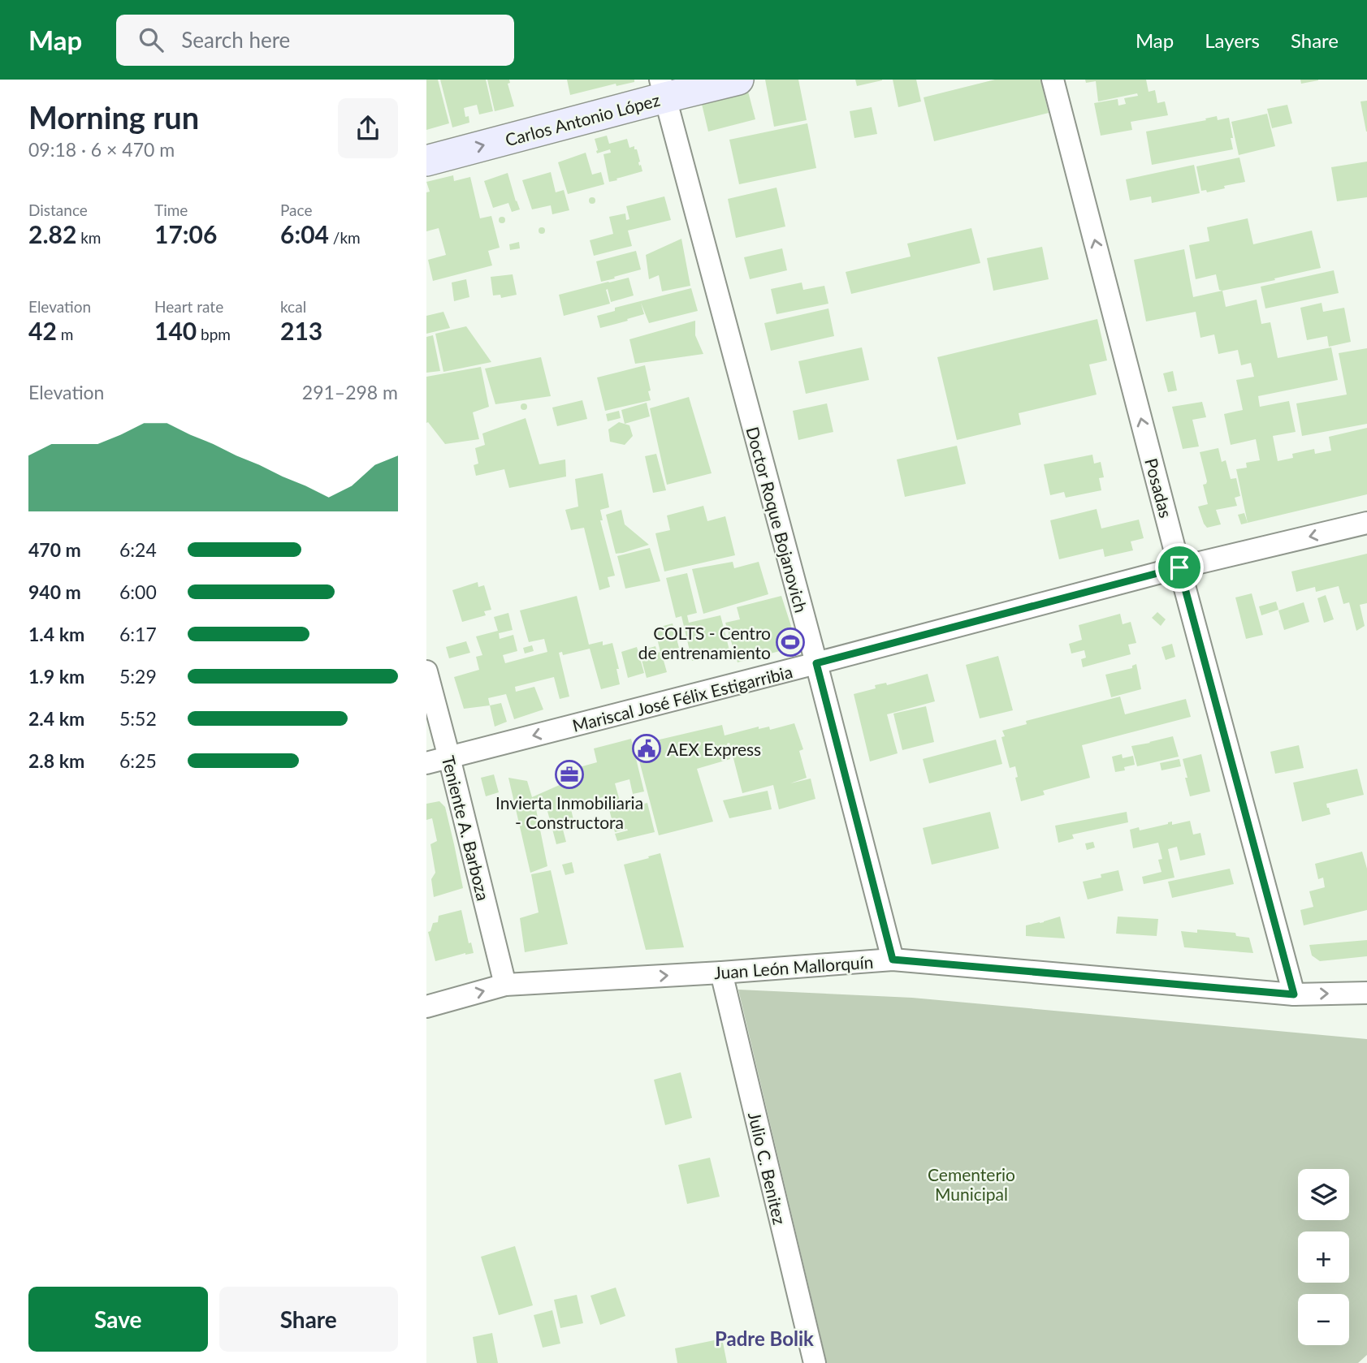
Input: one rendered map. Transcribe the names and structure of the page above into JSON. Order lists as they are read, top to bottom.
{
  "streets": {
    "main road": ["Carlos Antonio López"],
    "street": [
      "Posadas",
      "Doctor Roque Bojanovich",
      "Mariscal José Félix Estigarribia",
      "Teniente A. Barboza",
      "Juan León Mallorquín",
      "Julio C. Benitez"
    ]
  },
  "crossings": [
    ["Carlos Antonio López", "Doctor Roque Bojanovich"],
    ["Posadas", "Mariscal José Félix Estigarribia"],
    ["Posadas", "Juan León Mallorquín"],
    ["Doctor Roque Bojanovich", "Mariscal José Félix Estigarribia"],
    ["Doctor Roque Bojanovich", "Juan León Mallorquín"],
    ["Mariscal José Félix Estigarribia", "Teniente A. Barboza"],
    ["Teniente A. Barboza", "Juan León Mallorquín"],
    ["Juan León Mallorquín", "Julio C. Benitez"]
  ],
  "one_way": [
    "Carlos Antonio López",
    "Posadas",
    "Mariscal José Félix Estigarribia",
    "Juan León Mallorquín"
  ],
  "districts": ["Padre Bolik"],
  "parks": ["Cementerio Municipal"],
  "places": {
    "sports": ["COLTS - Centro de entrenamiento"],
    "public building": ["AEX Express"],
    "office": ["Invierta Inmobiliaria - Constructora"]
  },
  "page": {
    "header": "Map",
    "search": "Search here",
    "nav": ["Map", "Layers", "Share"],
    "heading": ["Morning run", "09:18 · 6 × 470 m"],
    "stats": [
      ["Distance", "2.82 km"],
      ["Time", "17:06"],
      ["Pace", "6:04 /km"],
      ["Elevation", "42 m"],
      ["Heart rate", "140 bpm"],
      ["kcal", "213"]
    ],
    "chart": ["Elevation", "291–298 m"],
    "list": [
      {
        "name": "470 m",
        "note": "6:24"
      },
      {
        "name": "940 m",
        "note": "6:00"
      },
      {
        "name": "1.4 km",
        "note": "6:17"
      },
      {
        "name": "1.9 km",
        "note": "5:29"
      },
      {
        "name": "2.4 km",
        "note": "5:52"
      },
      {
        "name": "2.8 km",
        "note": "6:25"
      }
    ],
    "map_buttons": ["+", "−"],
    "buttons": ["Save", "Share"]
  }
}
